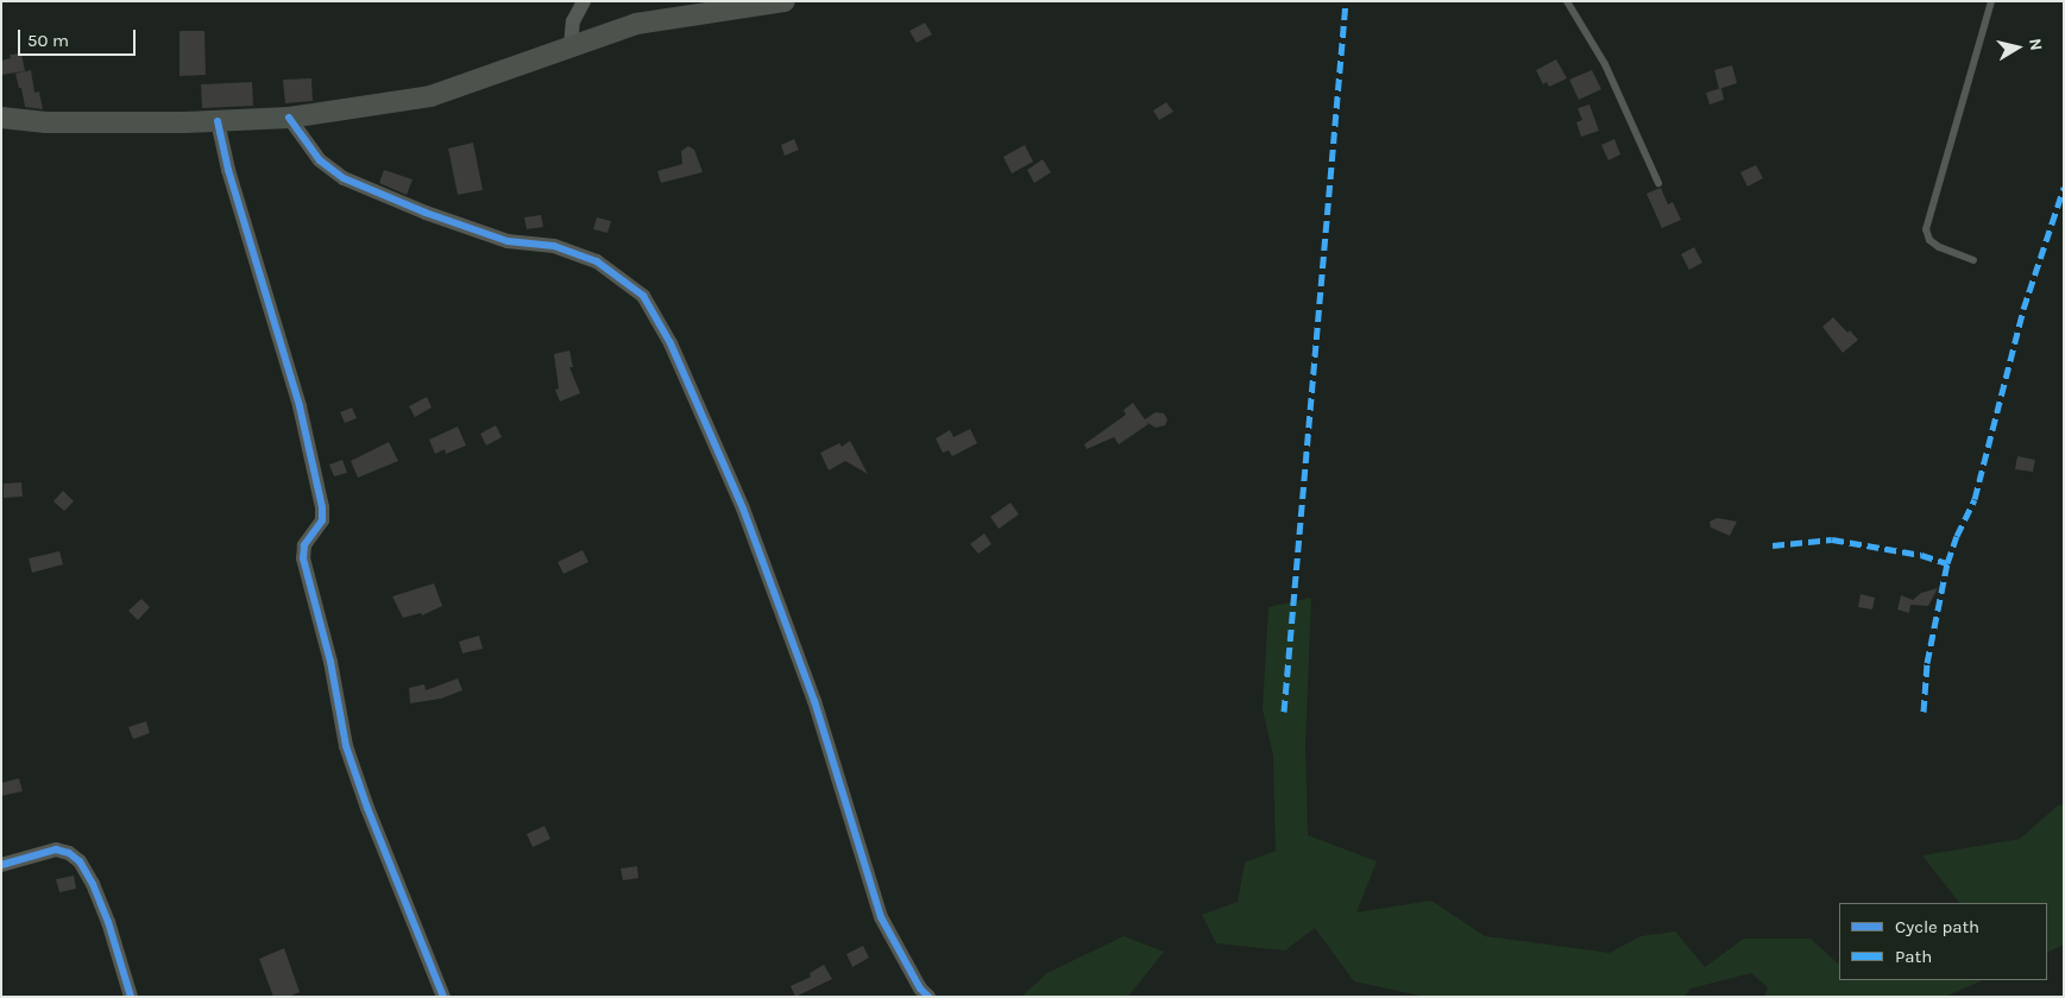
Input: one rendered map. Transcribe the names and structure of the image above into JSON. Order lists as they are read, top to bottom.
{
  "legend": ["Cycle path", "Path"],
  "scale_bar": "50 m",
  "north": "right"
}
